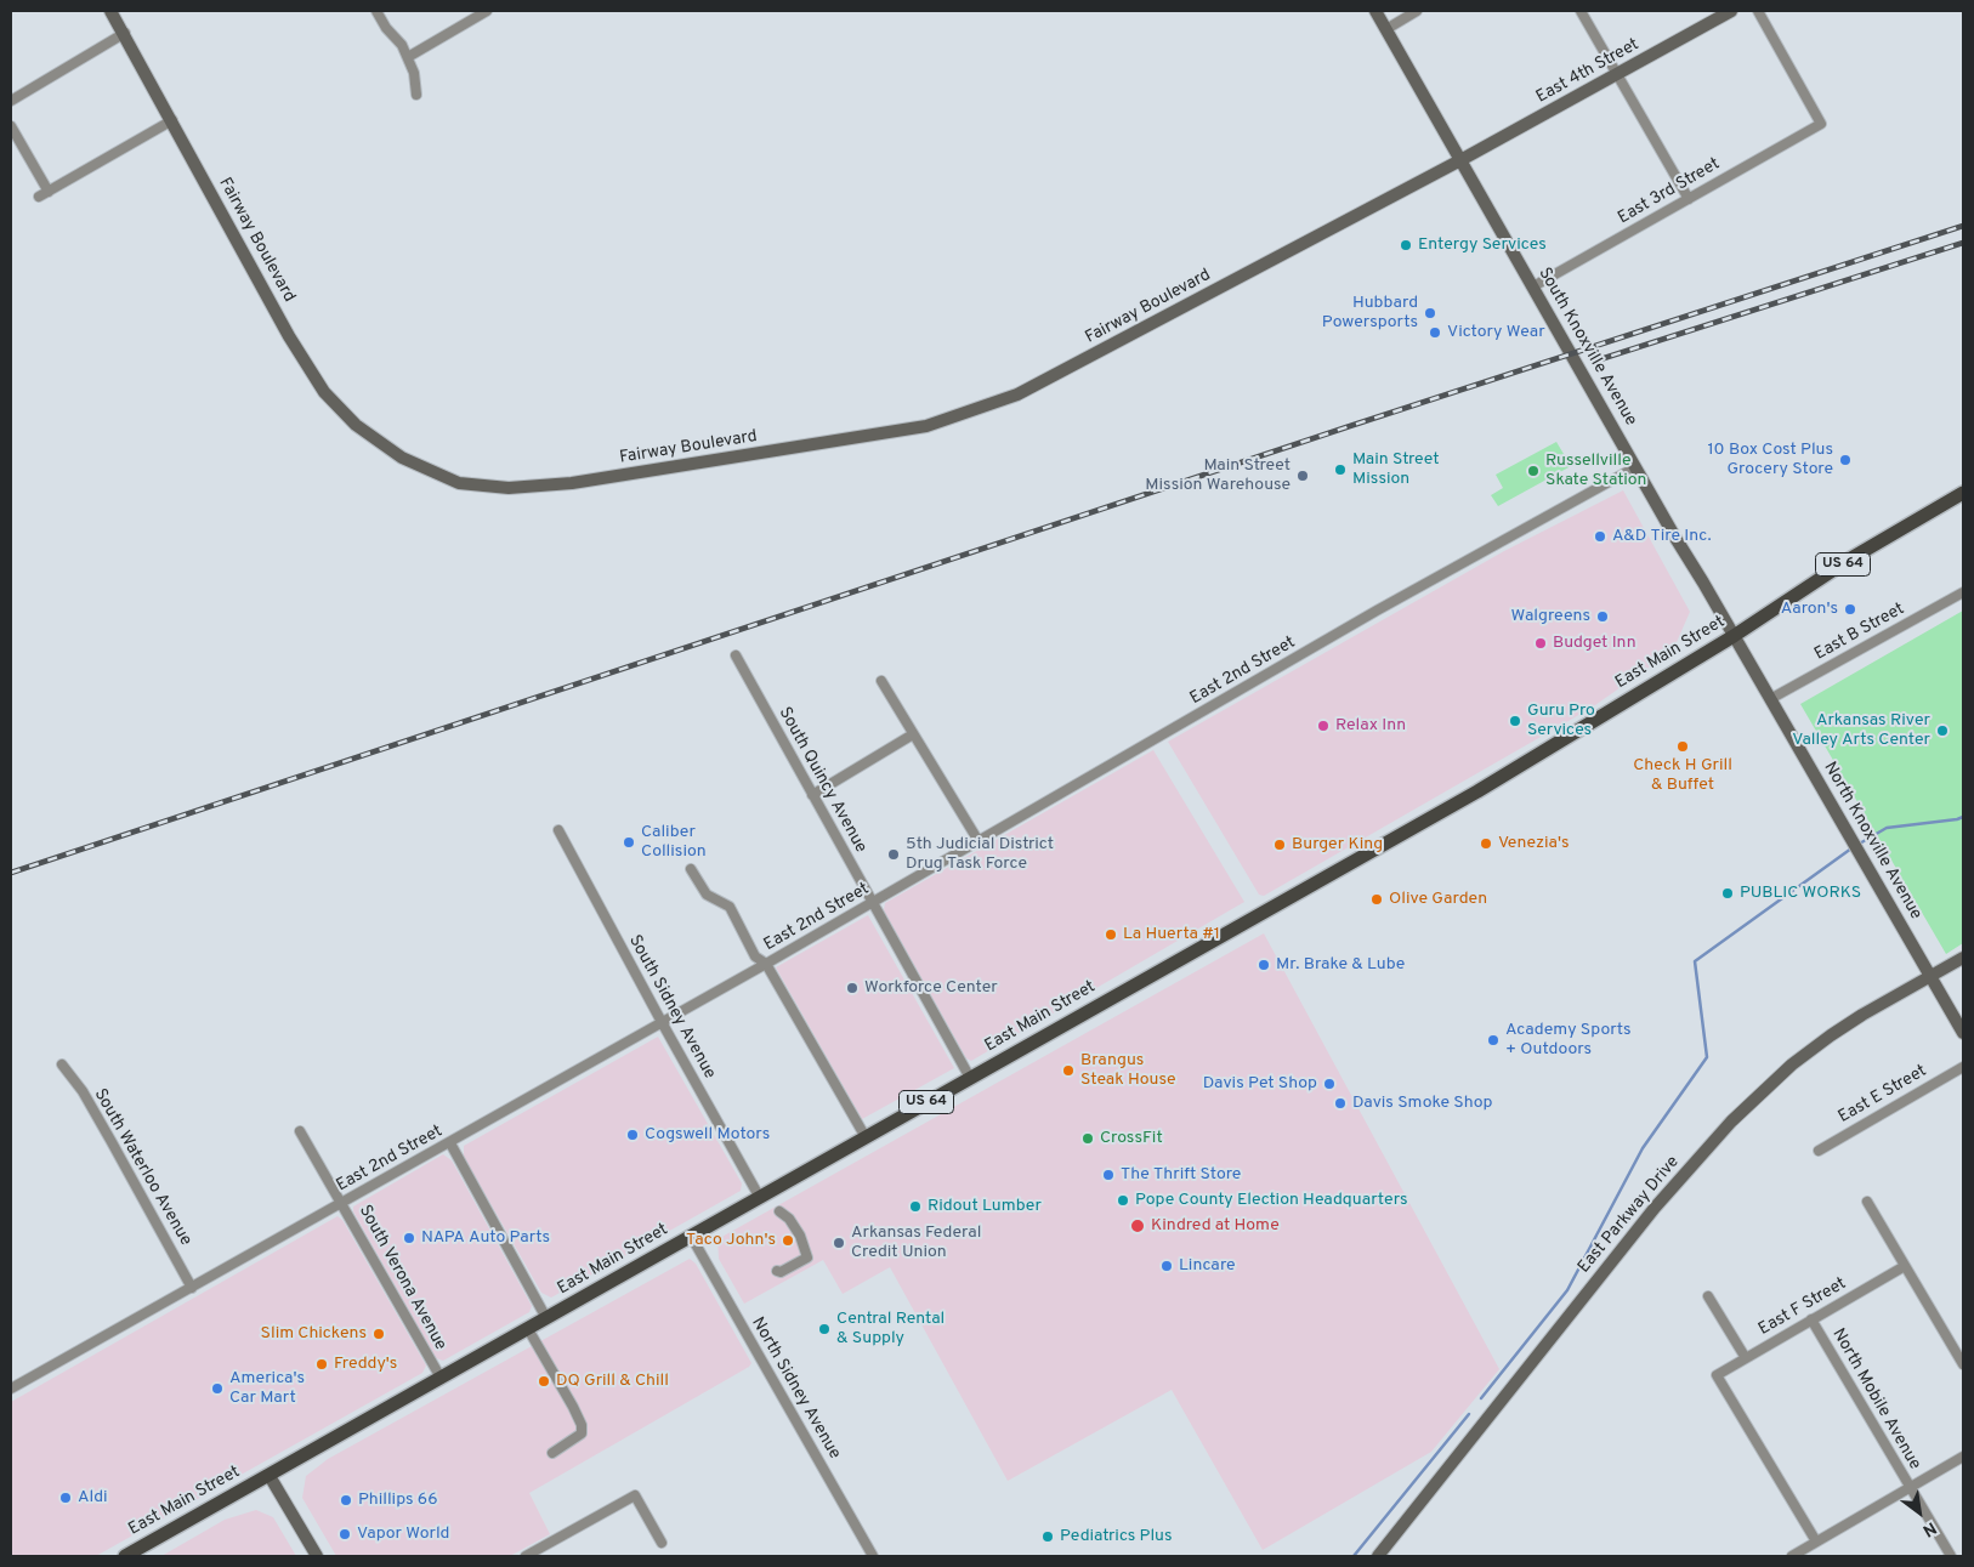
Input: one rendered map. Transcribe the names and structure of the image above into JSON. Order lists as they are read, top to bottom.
{
  "streets": {
    "main road": [
      "East 4th Street",
      "Fairway Boulevard",
      "South Knoxville Avenue",
      "US 64",
      "East Main Street",
      "North Knoxville Avenue",
      "East Parkway Drive"
    ],
    "street": [
      "East 3rd Street",
      "East B Street",
      "East 2nd Street",
      "South Quincy Avenue",
      "South Sidney Avenue",
      "East E Street",
      "South Waterloo Avenue",
      "South Verona Avenue",
      "East F Street",
      "North Sidney Avenue",
      "North Mobile Avenue"
    ]
  },
  "crossings": [
    ["East 4th Street", "Fairway Boulevard"],
    ["East 4th Street", "South Knoxville Avenue"],
    ["East 3rd Street", "South Knoxville Avenue"],
    ["Fairway Boulevard", "South Knoxville Avenue"],
    ["South Knoxville Avenue", "East Main Street"],
    ["South Knoxville Avenue", "East 2nd Street"],
    ["South Knoxville Avenue", "North Knoxville Avenue"],
    ["East B Street", "North Knoxville Avenue"],
    ["East Main Street", "South Quincy Avenue"],
    ["East Main Street", "North Knoxville Avenue"],
    ["East Main Street", "South Sidney Avenue"],
    ["East Main Street", "South Verona Avenue"],
    ["East Main Street", "North Sidney Avenue"],
    ["East 2nd Street", "South Quincy Avenue"],
    ["East 2nd Street", "South Sidney Avenue"],
    ["East 2nd Street", "South Waterloo Avenue"],
    ["East 2nd Street", "South Verona Avenue"],
    ["North Knoxville Avenue", "East Parkway Drive"],
    ["East F Street", "North Mobile Avenue"]
  ],
  "places": [
    "Entergy Services",
    "Hubbard Powersports",
    "Victory Wear",
    "10 Box Cost Plus Grocery Store",
    "Main Street Mission",
    "Russellville Skate Station",
    "Main Street Mission Warehouse",
    "A&D Tire Inc.",
    "Aaron's",
    "Walgreens",
    "Budget Inn",
    "Guru Pro Services",
    "Relax Inn",
    "Arkansas River Valley Arts Center",
    "Check H Grill & Buffet",
    "Caliber Collision",
    "Venezia's",
    "Burger King",
    "5th Judicial District Drug Task Force",
    "PUBLIC WORKS",
    "Olive Garden",
    "La Huerta #1",
    "Mr. Brake & Lube",
    "Workforce Center",
    "Academy Sports + Outdoors",
    "Brangus Steak House",
    "Davis Pet Shop",
    "Davis Smoke Shop",
    "Cogswell Motors",
    "CrossFit",
    "The Thrift Store",
    "Pope County Election Headquarters",
    "Ridout Lumber",
    "Kindred at Home",
    "NAPA Auto Parts",
    "Taco John's",
    "Arkansas Federal Credit Union",
    "Lincare",
    "Central Rental & Supply",
    "Slim Chickens",
    "Freddy's",
    "DQ Grill & Chill",
    "America's Car Mart",
    "Aldi",
    "Phillips 66",
    "Vapor World",
    "Pediatrics Plus"
  ],
  "north": "bottom right"
}
